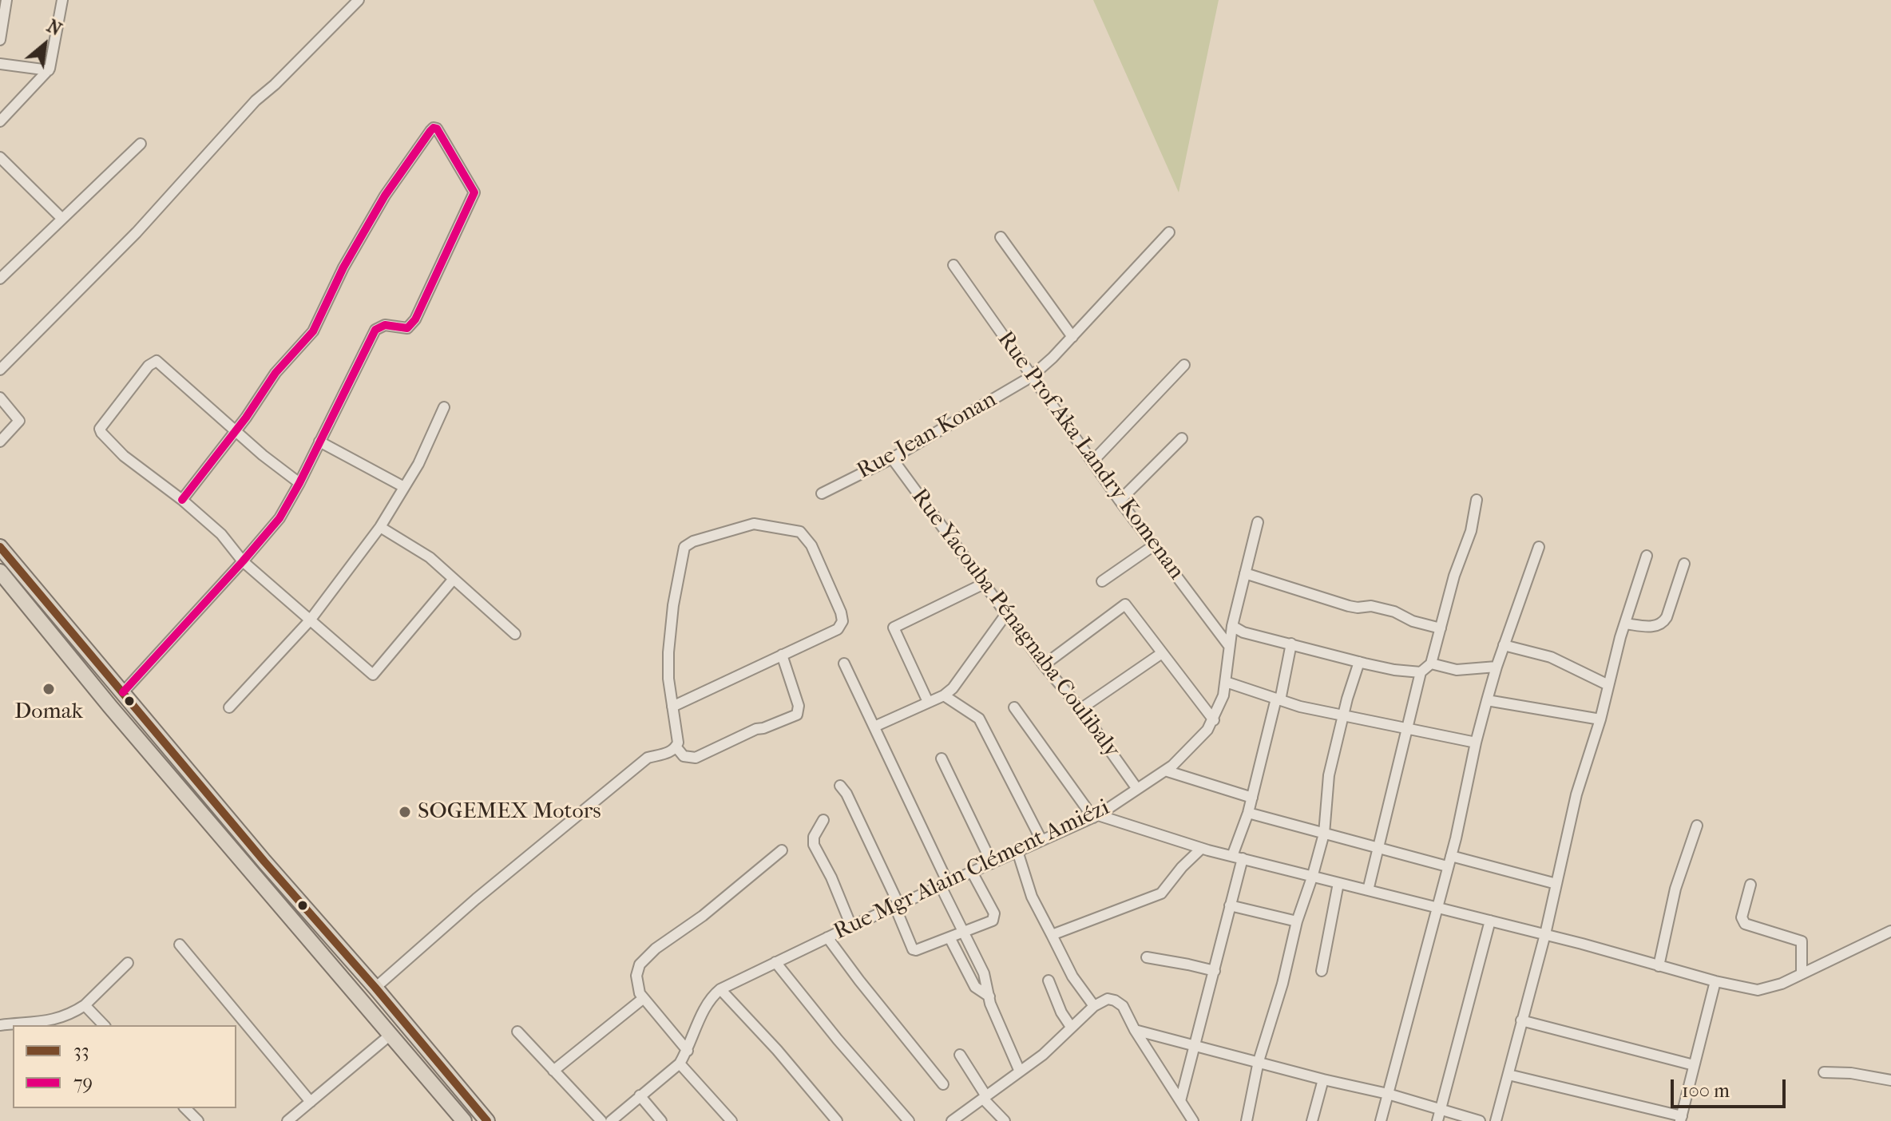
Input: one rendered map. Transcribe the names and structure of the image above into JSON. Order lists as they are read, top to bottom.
{
  "streets": {
    "street": [
      "Rue Jean Konan",
      "Rue Prof Aka Landry Komenan",
      "Rue Yacouba Pénagnaba Coulibaly",
      "Rue Mgr Alain Clément Amiézi"
    ]
  },
  "crossings": [
    ["Rue Jean Konan", "Rue Prof Aka Landry Komenan"],
    ["Rue Jean Konan", "Rue Yacouba Pénagnaba Coulibaly"],
    ["Rue Prof Aka Landry Komenan", "Rue Mgr Alain Clément Amiézi"],
    ["Rue Yacouba Pénagnaba Coulibaly", "Rue Mgr Alain Clément Amiézi"]
  ],
  "places": ["Domak", "SOGEMEX Motors"],
  "lines": ["transit line 79", "transit line 33"],
  "legend": ["33", "79"],
  "scale_bar": "100 m",
  "north": "top right"
}
